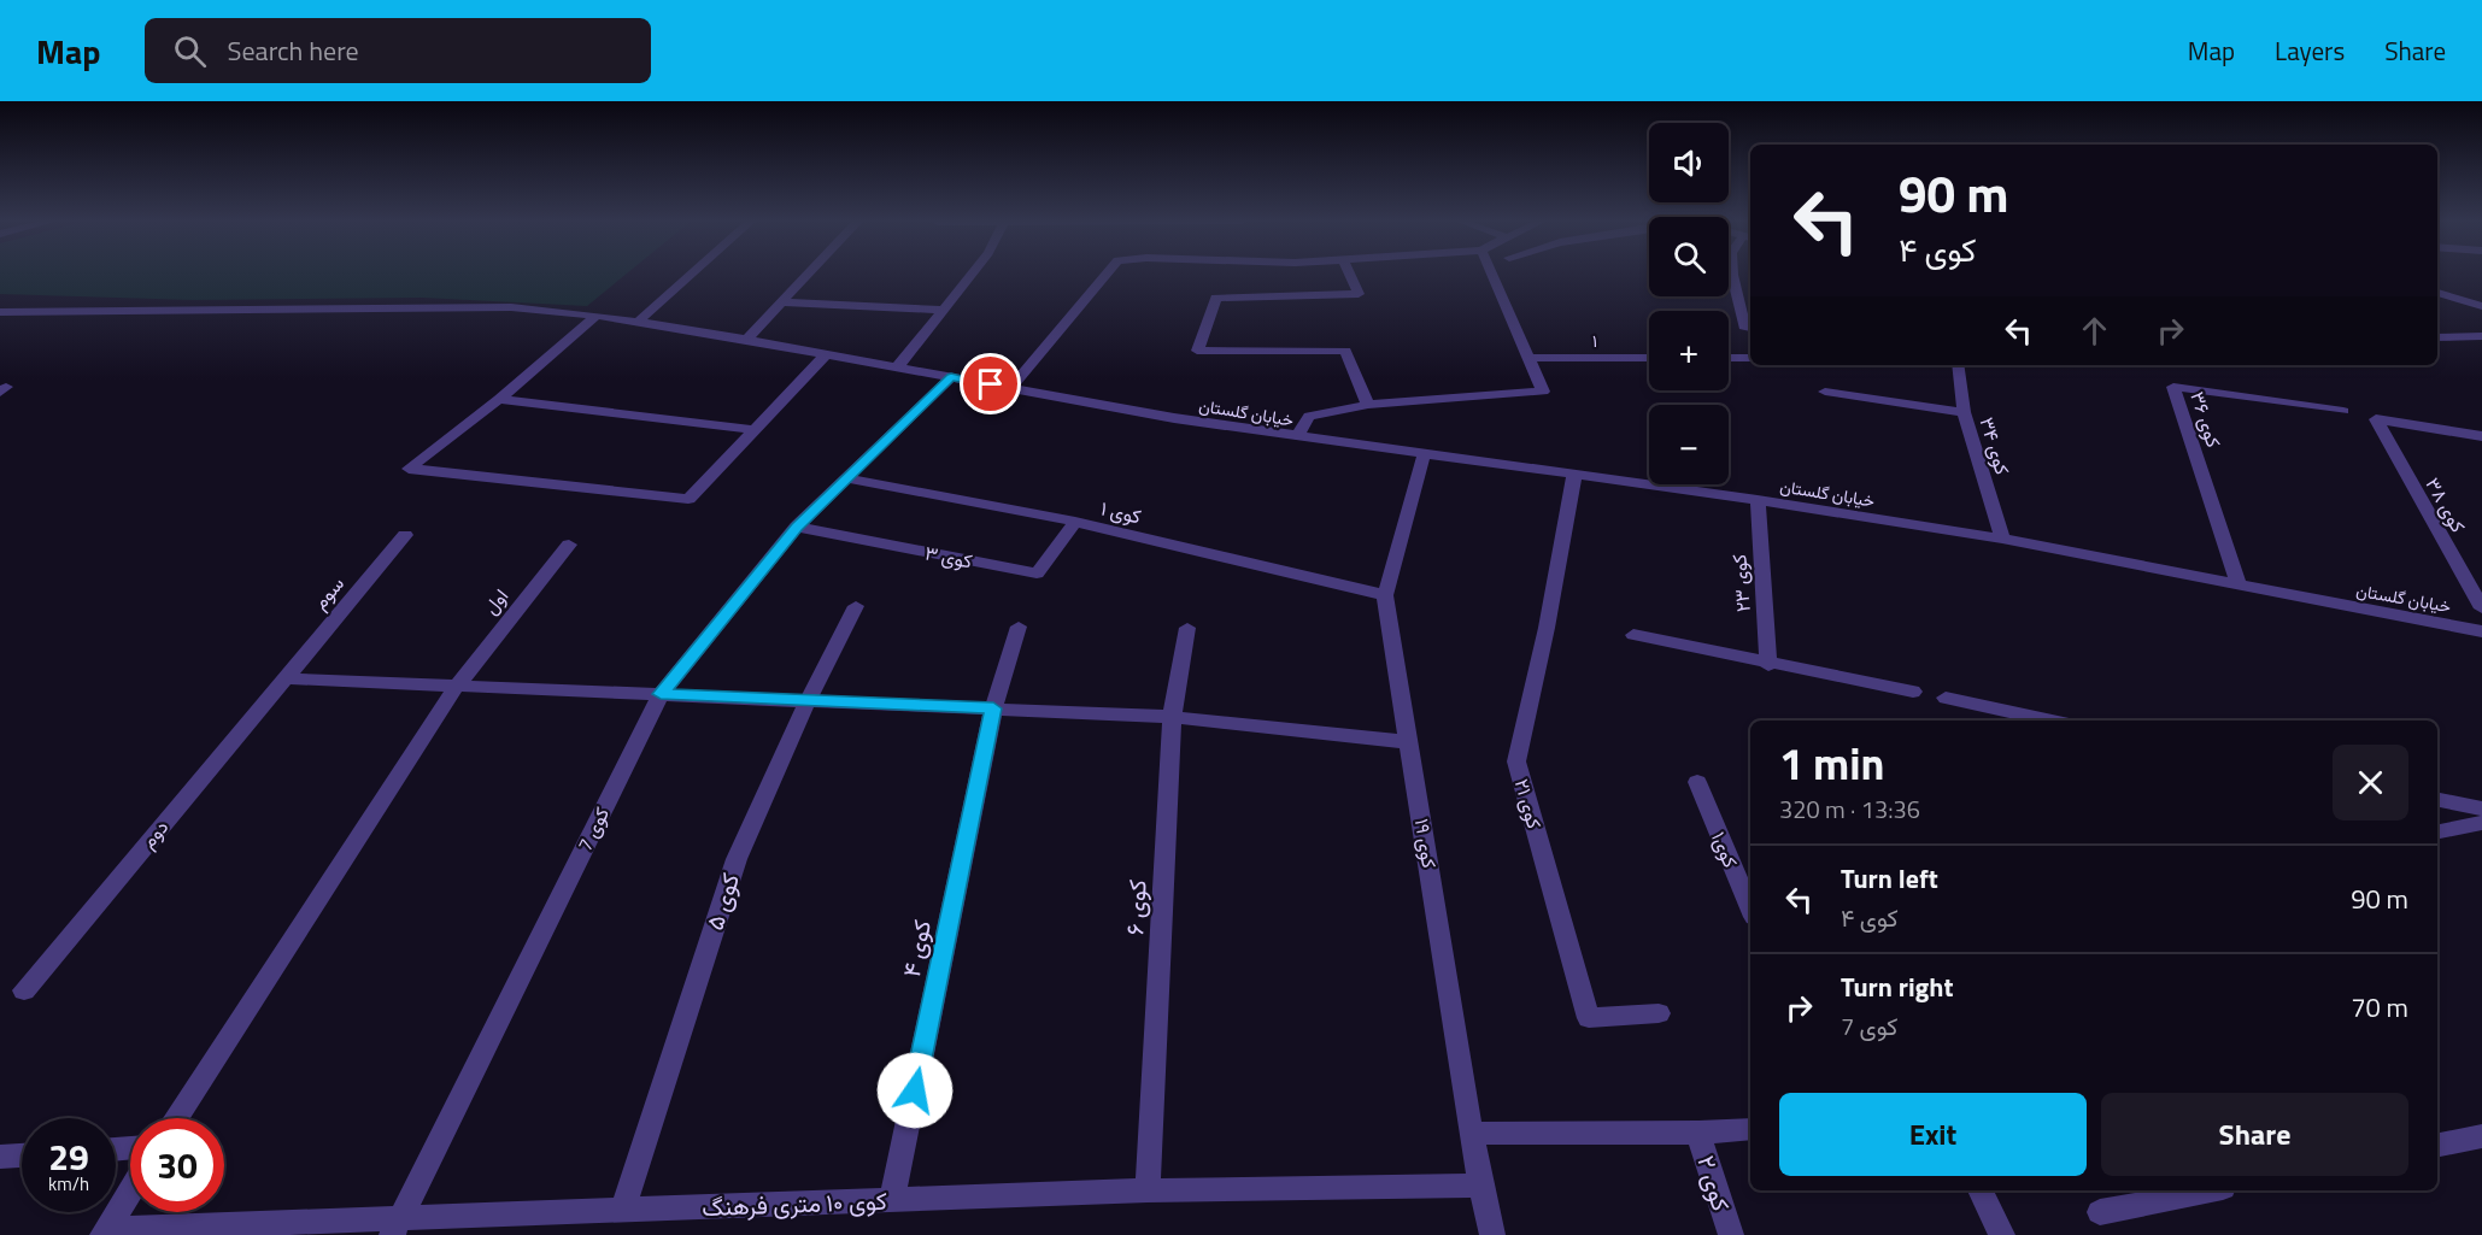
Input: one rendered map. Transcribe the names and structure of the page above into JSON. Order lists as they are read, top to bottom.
{
  "streets": {
    "street": [
      "۱",
      "خیابان گلستان",
      "کوی ۳۶",
      "کوی ۳۴",
      "کوی ۳۸",
      "کوی ۱",
      "کوی ۳",
      "کوی ۲۳",
      "سوم",
      "اول",
      "کوی ۲۱",
      "کوی 7",
      "دوم",
      "کوی ۱۹",
      "کوی۱",
      "کوی ۵",
      "کوی ۶",
      "کوی ۴",
      "کوی ۲",
      "کوی ۱۰ متری فرهنگ"
    ]
  },
  "crossings": [
    ["خیابان گلستان", "کوی ۳۶"],
    ["خیابان گلستان", "کوی ۳۴"],
    ["خیابان گلستان", "کوی ۲۳"],
    ["خیابان گلستان", "کوی ۲۱"],
    ["خیابان گلستان", "کوی 7"],
    ["خیابان گلستان", "کوی ۱۹"],
    ["کوی ۱", "کوی ۳"],
    ["کوی ۱", "کوی 7"],
    ["کوی ۱", "کوی ۱۹"],
    ["کوی ۳", "کوی 7"],
    ["سوم", "دوم"],
    ["کوی 7", "کوی ۱۰ متری فرهنگ"],
    ["کوی ۱۹", "کوی ۱۰ متری فرهنگ"],
    ["کوی ۵", "کوی ۱۰ متری فرهنگ"],
    ["کوی ۶", "کوی ۱۰ متری فرهنگ"],
    ["کوی ۴", "کوی ۱۰ متری فرهنگ"]
  ],
  "page": {
    "header": "Map",
    "search": "Search here",
    "nav": ["Map", "Layers", "Share"],
    "map_buttons": ["+", "−"],
    "turn": ["90 m", "کوی ۴"],
    "heading": ["1 min", "320 m · 13:36"],
    "list": [
      {
        "name": "Turn left",
        "note": "کوی ۴",
        "value": "90 m"
      },
      {
        "name": "Turn right",
        "note": "کوی 7",
        "value": "70 m"
      }
    ],
    "buttons": ["Exit", "Share"],
    "speed": "29 km/h",
    "limit": "30"
  }
}
